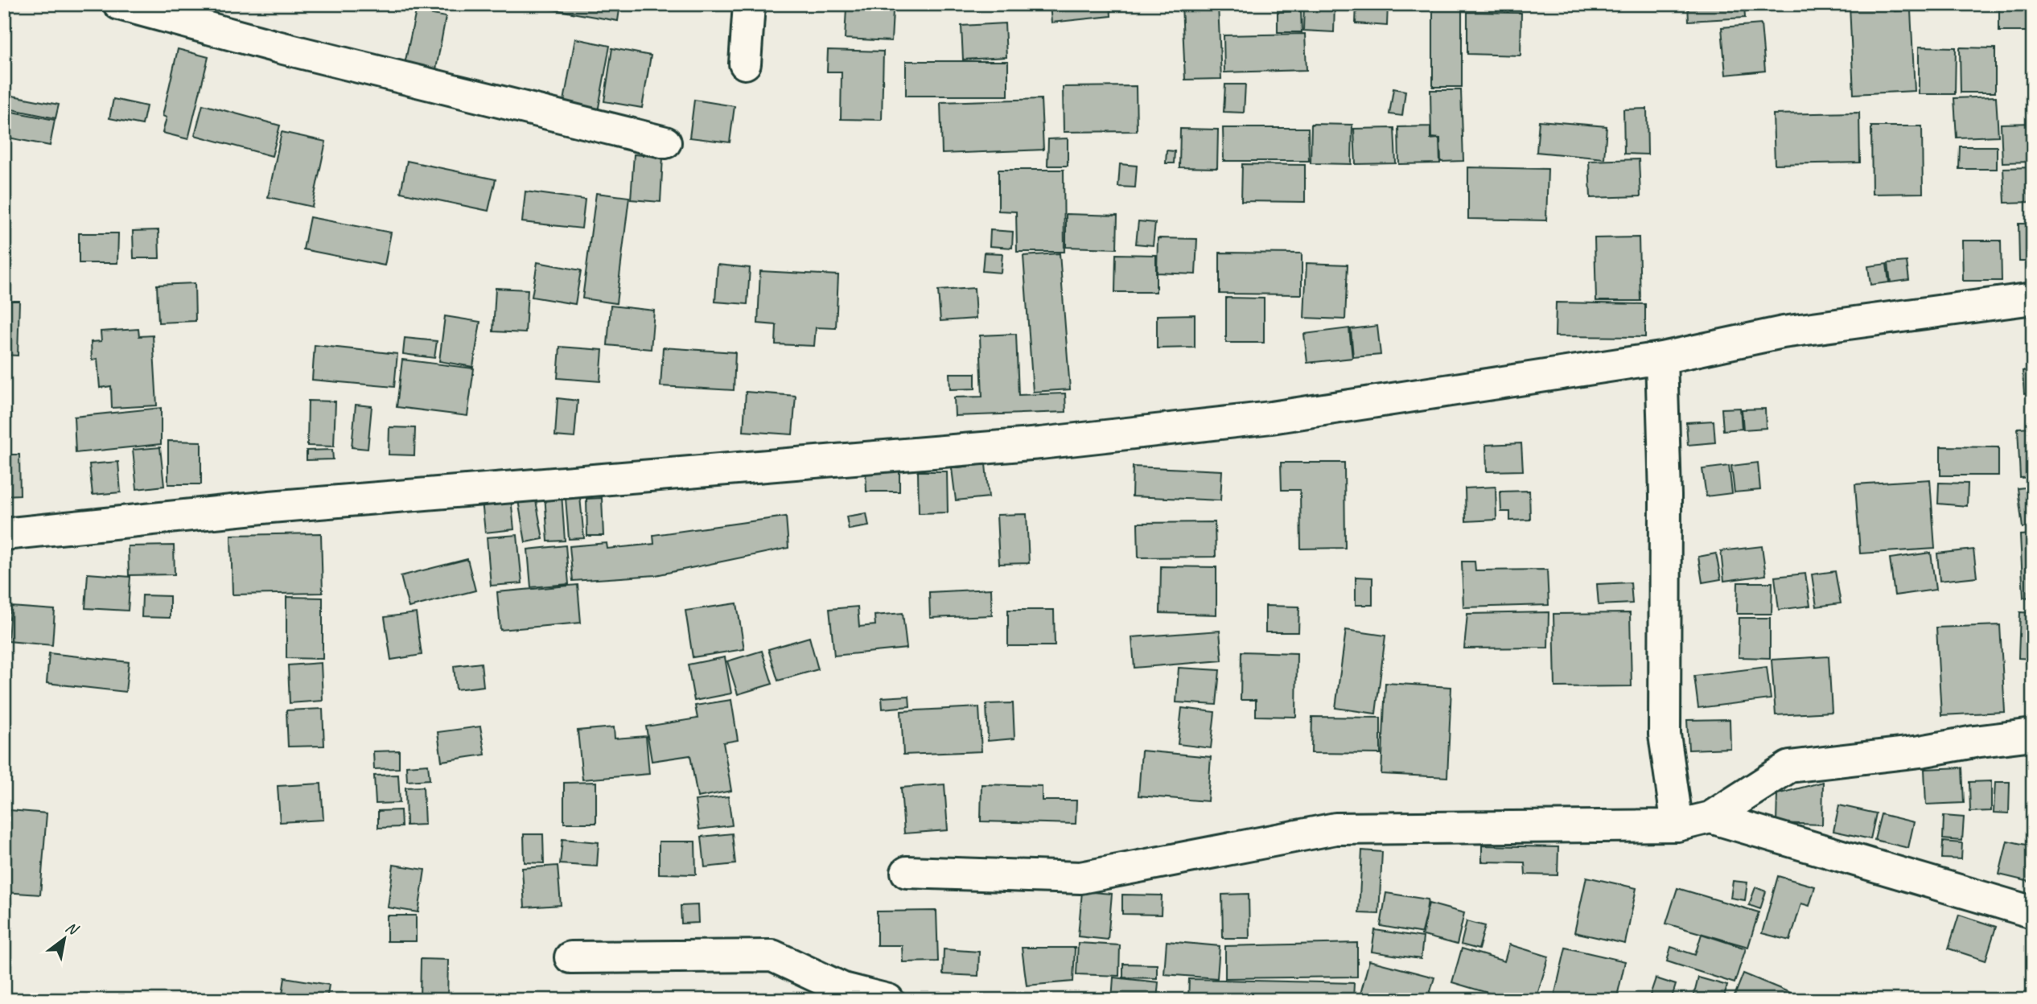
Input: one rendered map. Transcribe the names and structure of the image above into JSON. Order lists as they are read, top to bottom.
{
  "north": "top right"
}
